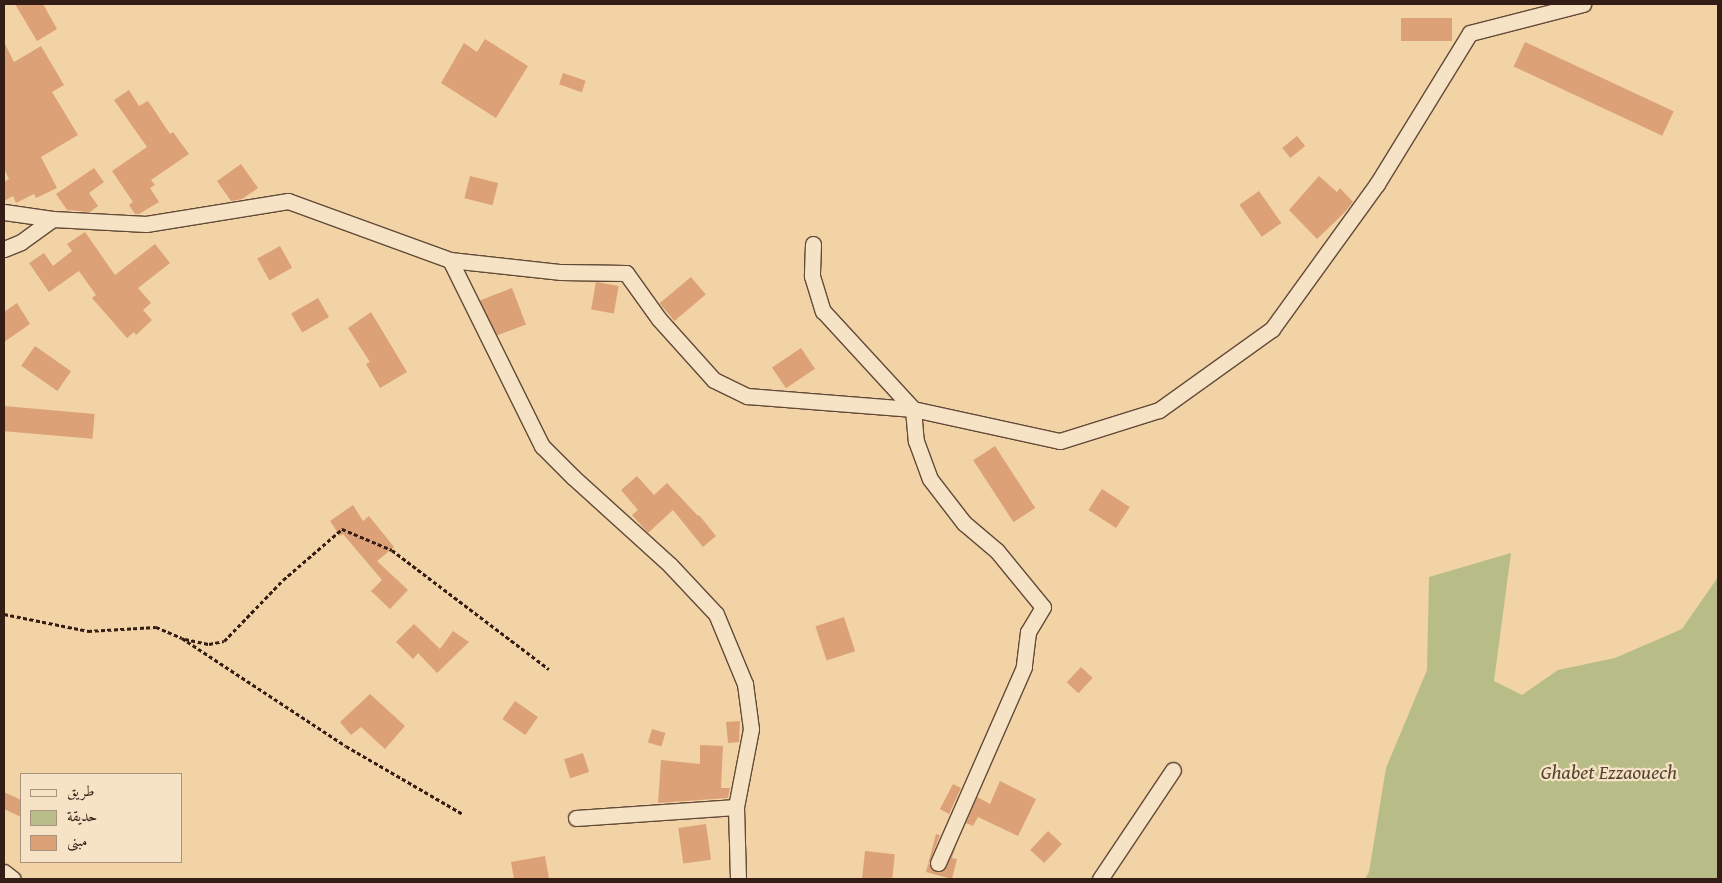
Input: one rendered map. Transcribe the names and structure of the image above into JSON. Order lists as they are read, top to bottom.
{
  "parks": ["Ghabet Ezzaouech"],
  "legend": ["طريق", "حديقة", "مبنى"]
}
